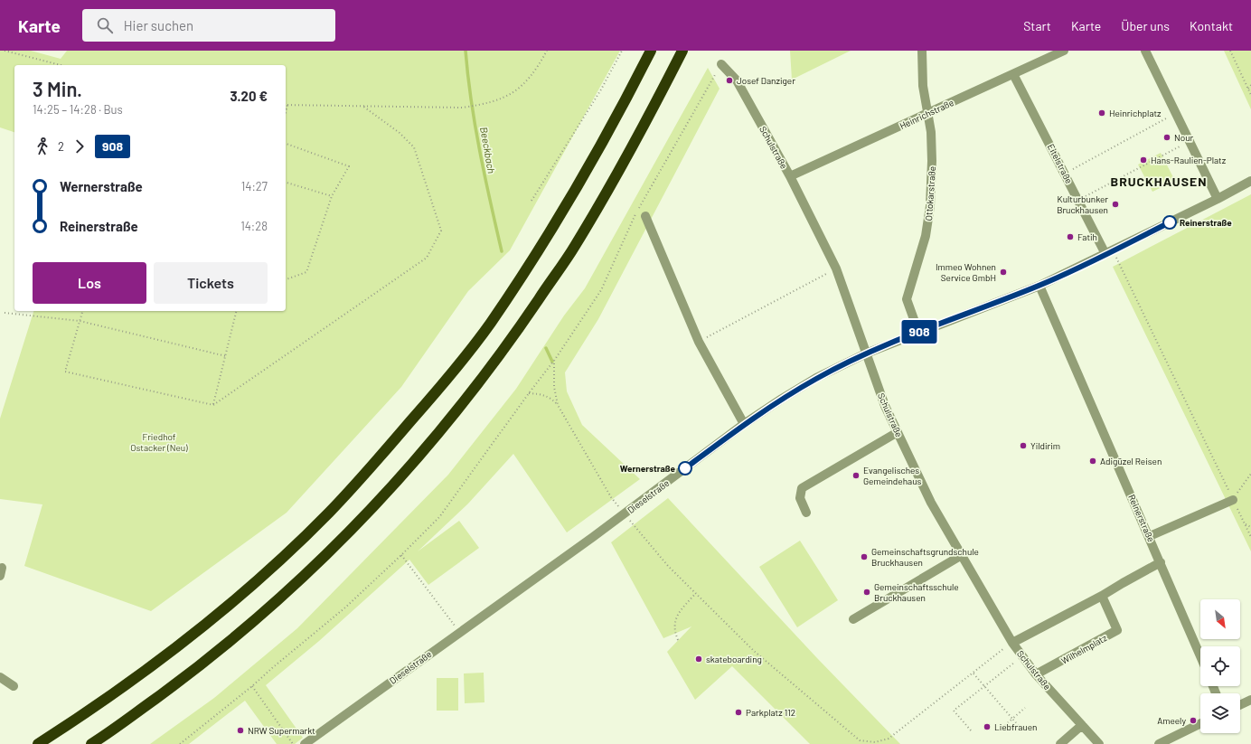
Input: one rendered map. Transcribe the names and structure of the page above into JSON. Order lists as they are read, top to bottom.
{
  "streets": {
    "street": [
      "Heinrichstraße",
      "Schulstraße",
      "Eitelstraße",
      "Ottokarstraße",
      "Dieselstraße",
      "Reinerstraße",
      "Wilhelmplatz"
    ]
  },
  "crossings": [
    ["Heinrichstraße", "Schulstraße"],
    ["Heinrichstraße", "Eitelstraße"],
    ["Heinrichstraße", "Ottokarstraße"],
    ["Schulstraße", "Dieselstraße"],
    ["Schulstraße", "Wilhelmplatz"],
    ["Eitelstraße", "Dieselstraße"],
    ["Ottokarstraße", "Dieselstraße"],
    ["Dieselstraße", "Reinerstraße"]
  ],
  "districts": ["BRUCKHAUSEN"],
  "water": ["Beeckbach"],
  "parks": ["Friedhof Ostacker (Neu)"],
  "places": [
    "Josef Danziger",
    "Heinrichplatz",
    "Nour",
    "Hans-Raulien-Platz",
    "Kulturbunker Bruckhausen",
    "Reinerstraße",
    "Fatih",
    "Immeo Wohnen Service GmbH",
    "Yildirim",
    "Adigüzel Reisen",
    "Wernerstraße",
    "Evangelisches Gemeindehaus",
    "Gemeinschaftsgrundschule Bruckhausen",
    "Gemeinschaftsschule Bruckhausen",
    "skateboarding",
    "Parkplatz 112",
    "Ameely",
    "Liebfrauen",
    "NRW Supermarkt"
  ],
  "lines": ["bus line 908"],
  "north": "bottom right",
  "page": {
    "header": "Karte",
    "search": "Hier suchen",
    "nav": [
      "Start",
      "Karte",
      "Über uns",
      "Kontakt"
    ],
    "on_map": "908",
    "heading": ["3 Min.", "14:25 – 14:28 · Bus", "3.20 €"],
    "legs": ["2", "908"],
    "list": [
      {
        "name": "Wernerstraße",
        "value": "14:27"
      },
      {
        "name": "Reinerstraße",
        "value": "14:28"
      }
    ],
    "buttons": ["Los", "Tickets"]
  }
}
